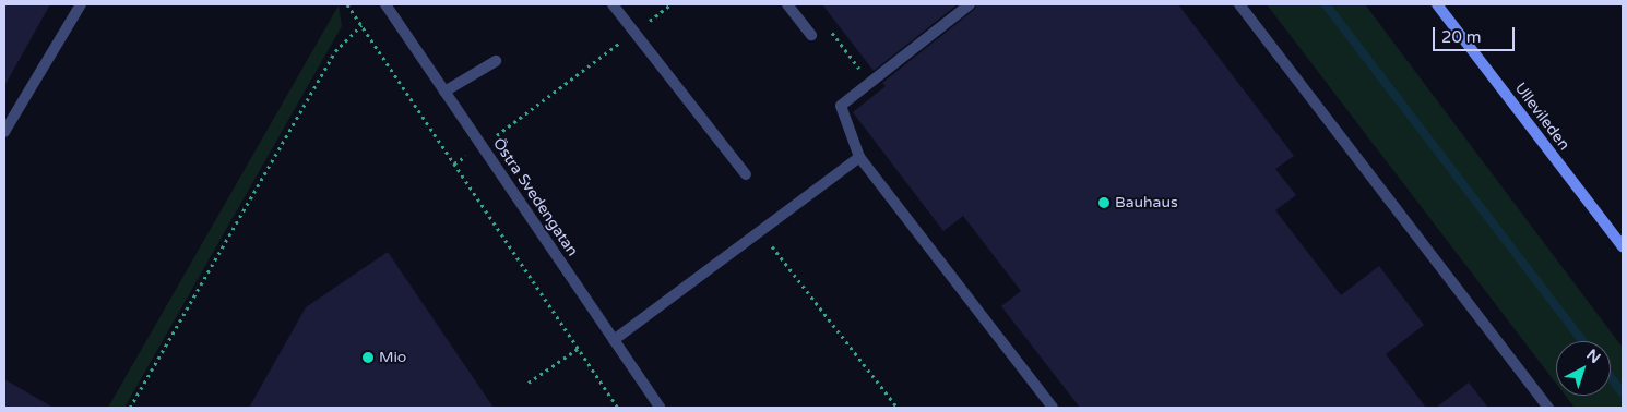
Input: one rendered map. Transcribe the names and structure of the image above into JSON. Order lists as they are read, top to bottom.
{
  "streets": {
    "main road": ["Ullevileden"],
    "street": ["Östra Svedengatan"]
  },
  "places": ["Bauhaus", "Mio"],
  "scale_bar": "20 m",
  "north": "top right"
}
